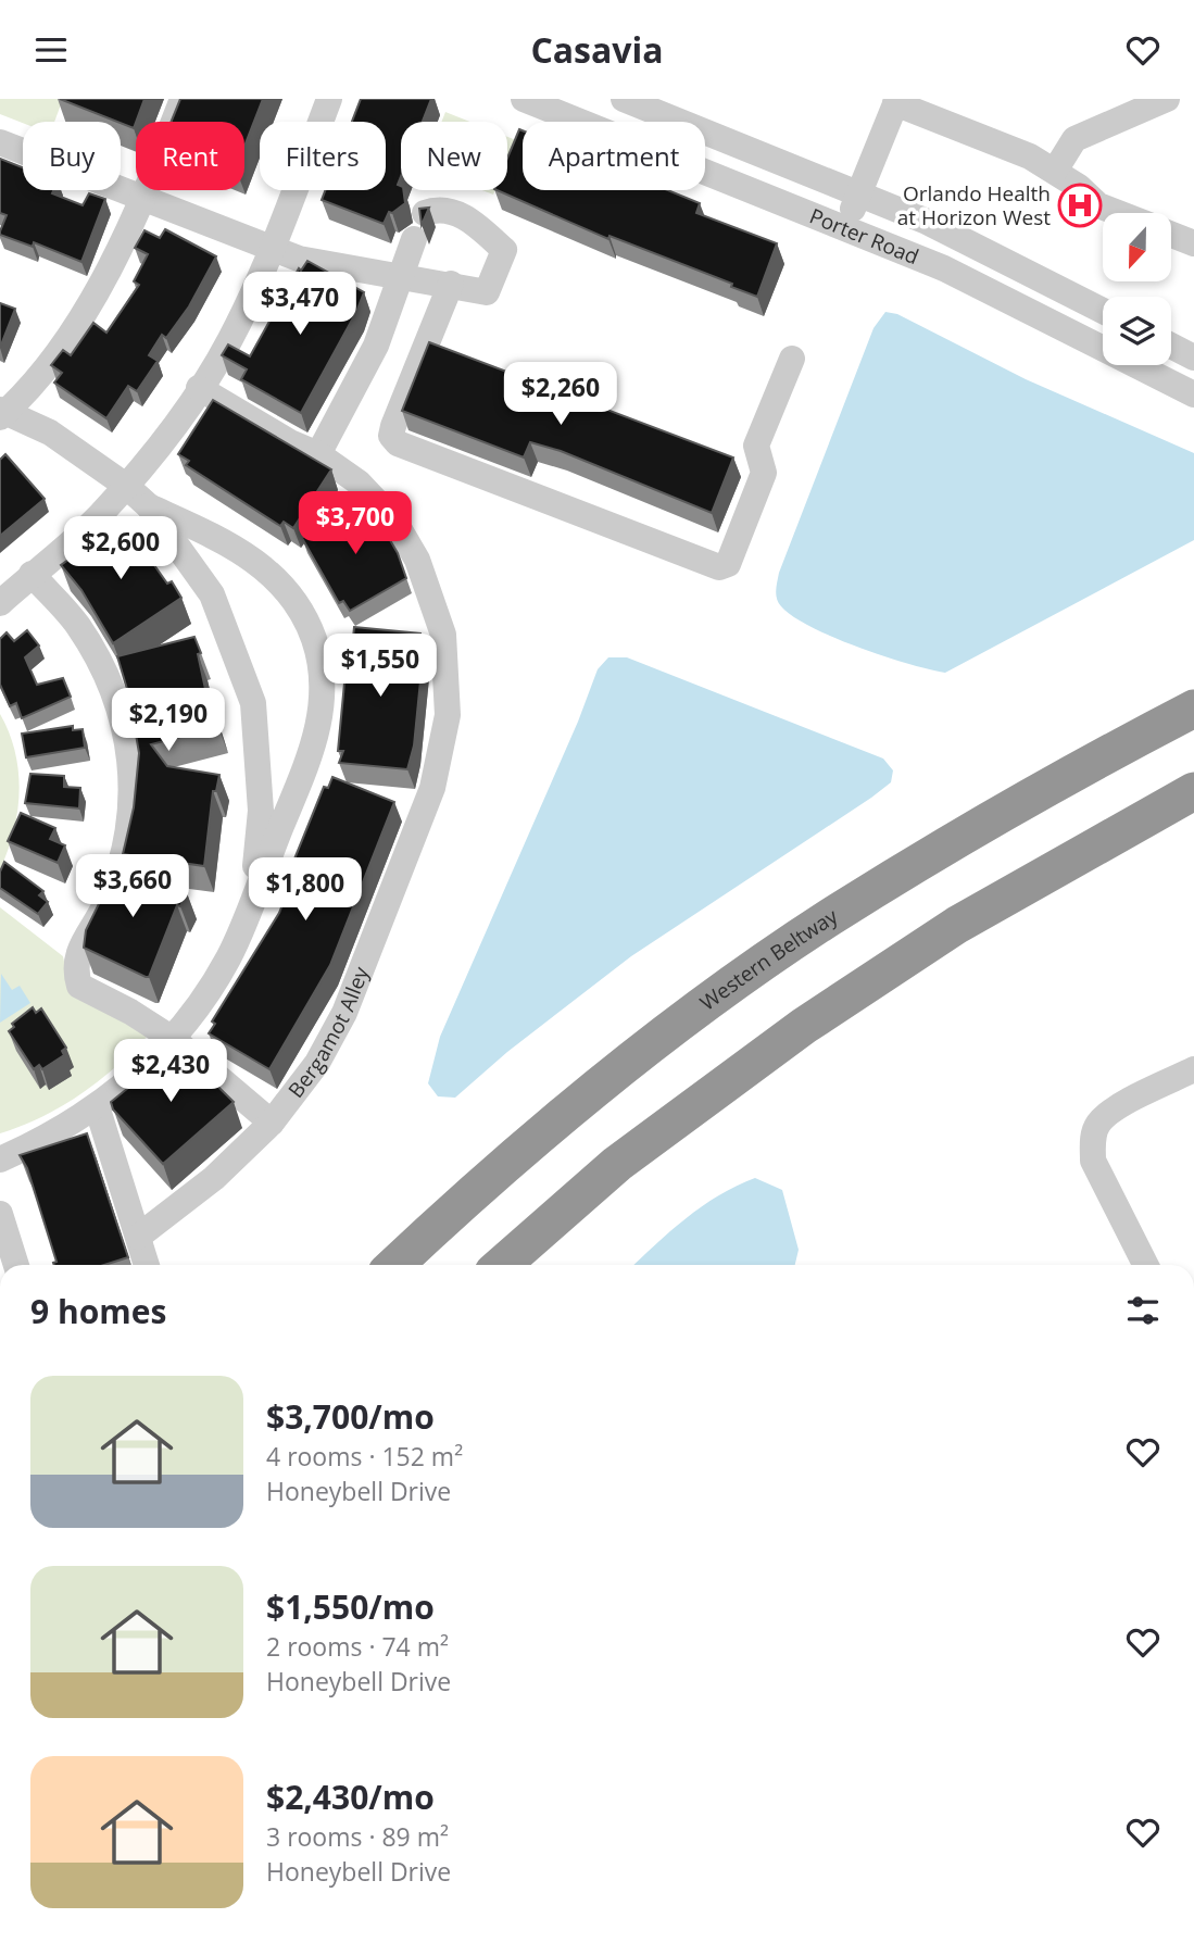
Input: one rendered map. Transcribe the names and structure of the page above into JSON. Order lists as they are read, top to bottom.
{
  "streets": {
    "highway": ["Western Beltway"],
    "street": ["Porter Road", "Bergamot Alley"]
  },
  "places": {
    "hospital": ["Orlando Health at Horizon West"]
  },
  "north": "bottom",
  "page": {
    "header": "Casavia",
    "chip": [
      "Buy",
      "Rent",
      "Filters",
      "New",
      "Apartment"
    ],
    "price": [
      "$3,470",
      "$2,260",
      "$3,700",
      "$2,600",
      "$1,550",
      "$2,190",
      "$3,660",
      "$1,800",
      "$2,430"
    ],
    "heading": "9 homes",
    "list": [
      {
        "name": "$3,700/mo",
        "note": "4 rooms · 152 m² · Honeybell Drive"
      },
      {
        "name": "$1,550/mo",
        "note": "2 rooms · 74 m² · Honeybell Drive"
      },
      {
        "name": "$2,430/mo",
        "note": "3 rooms · 89 m² · Honeybell Drive"
      }
    ]
  }
}
